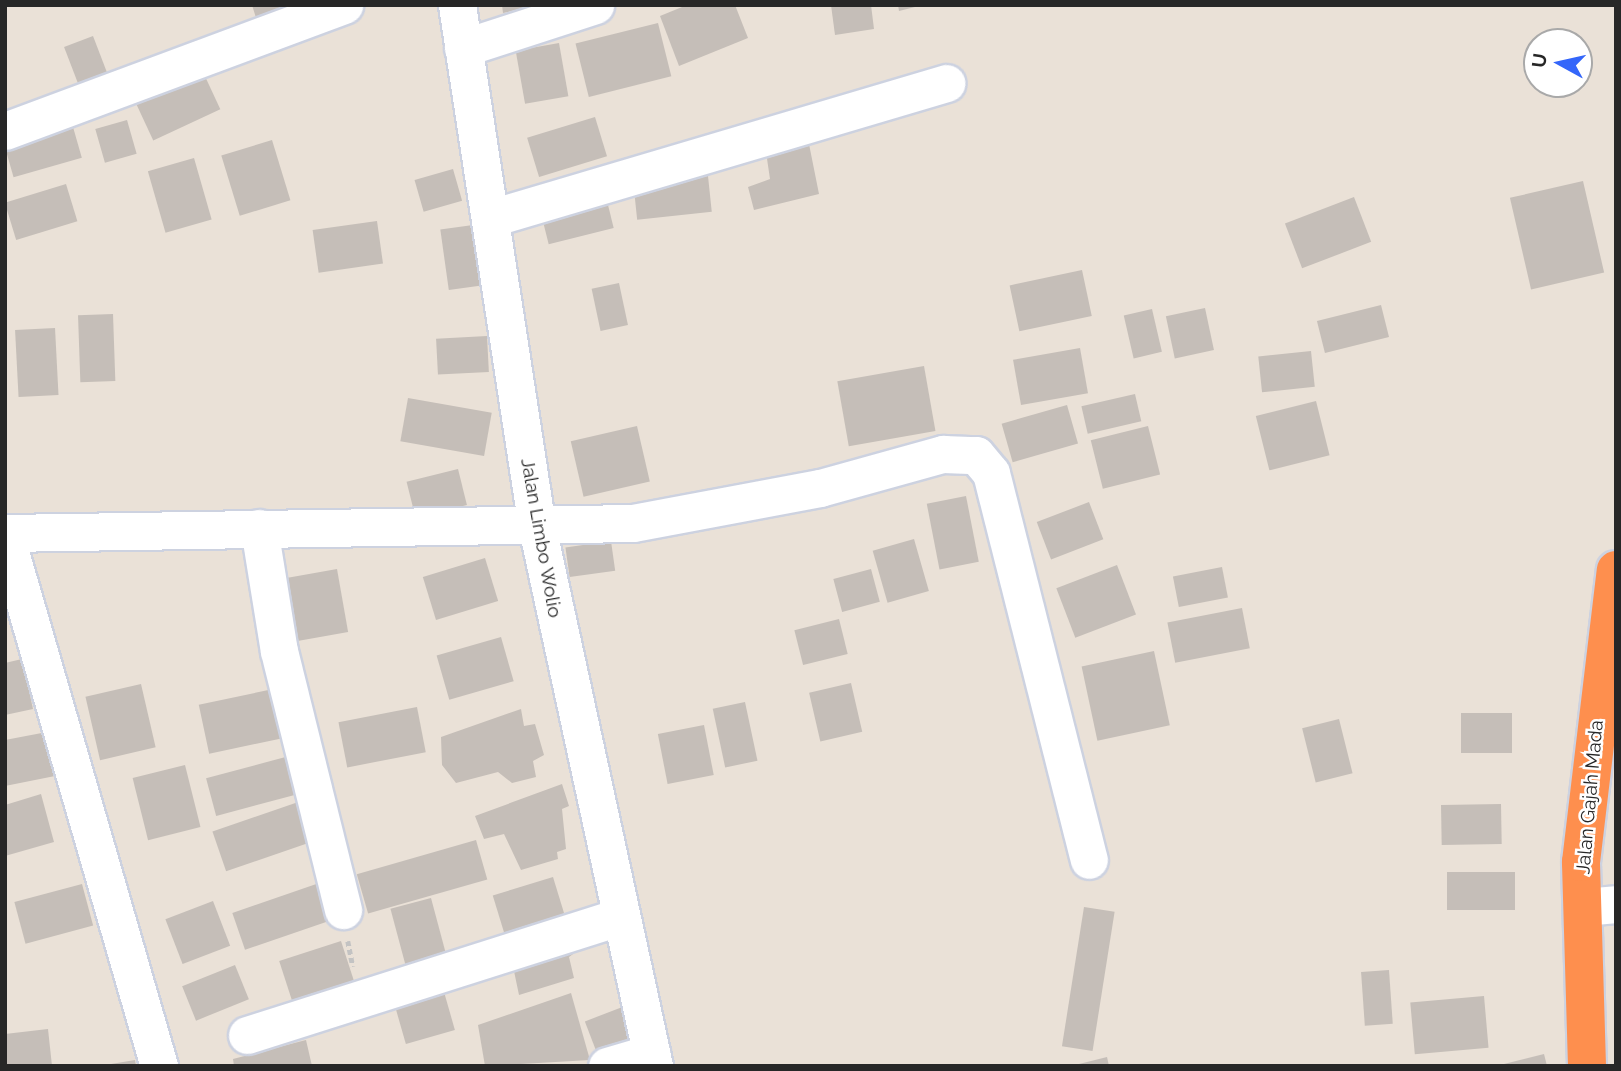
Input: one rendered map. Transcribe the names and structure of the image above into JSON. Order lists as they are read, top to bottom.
{
  "streets": {
    "highway": ["Jalan Gajah Mada"],
    "street": ["Jalan Limbo Wolio"]
  },
  "north": "left"
}
